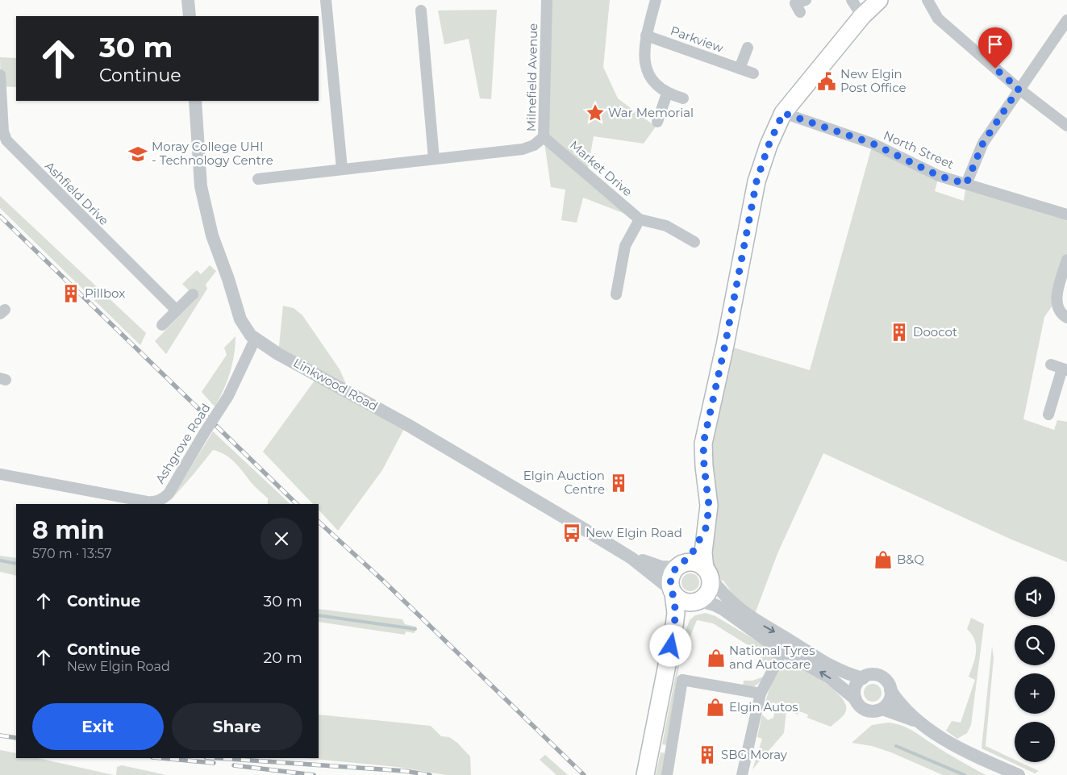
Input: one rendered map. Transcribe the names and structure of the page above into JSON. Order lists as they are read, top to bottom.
{
  "streets": {
    "street": [
      "Parkview",
      "Milnefield Avenue",
      "North Street",
      "Market Drive",
      "Ashfield Drive",
      "Linkwood Road",
      "Ashgrove Road"
    ]
  },
  "crossings": [
    ["Milnefield Avenue", "Market Drive"],
    ["Linkwood Road", "Ashgrove Road"]
  ],
  "places": {
    "public building": ["New Elgin Post Office"],
    "place": ["War Memorial"],
    "school or university": ["Moray College UHI - Technology Centre"],
    "building": [
      "Pillbox",
      "Doocot",
      "Elgin Auction Centre",
      "SBG Moray"
    ],
    "bus stop": ["New Elgin Road"],
    "shop": ["B&Q", "National Tyres and Autocare", "Elgin Autos"]
  },
  "page": {
    "turn": ["30 m", "Continue"],
    "heading": ["8 min", "570 m · 13:57"],
    "list": [
      {
        "name": "Continue",
        "value": "30 m"
      },
      {
        "name": "Continue",
        "note": "New Elgin Road",
        "value": "20 m"
      }
    ],
    "map_buttons": ["+", "−"],
    "buttons": ["Exit", "Share"]
  }
}
